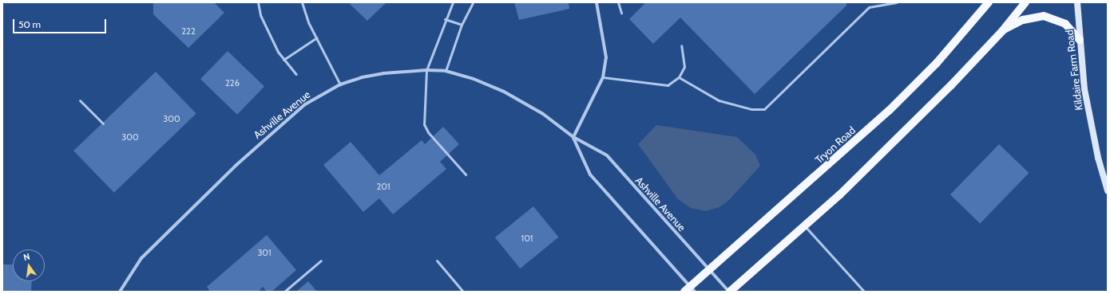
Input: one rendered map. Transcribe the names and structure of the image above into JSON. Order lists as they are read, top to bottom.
{
  "streets": {
    "main road": ["Kildaire Farm Road", "Tryon Road"],
    "street": ["Ashville Avenue"]
  },
  "crossings": [
    ["Ashville Avenue", "Tryon Road"]
  ],
  "house_numbers": [
    "222",
    "226",
    "300",
    "300",
    "201",
    "101",
    "301"
  ],
  "scale_bar": "50 m",
  "north": "top"
}
